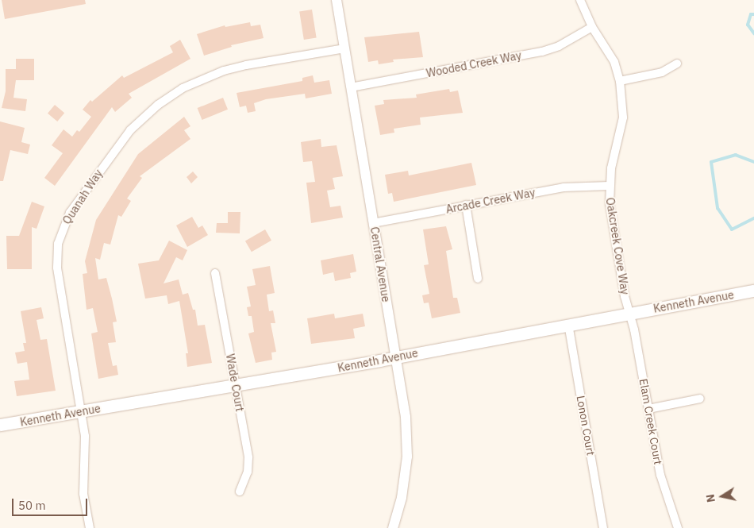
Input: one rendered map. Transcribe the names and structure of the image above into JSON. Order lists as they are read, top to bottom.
{
  "streets": {
    "main road": ["Kenneth Avenue"],
    "street": [
      "Wooded Creek Way",
      "Quanah Way",
      "Arcade Creek Way",
      "Oakcreek Cove Way",
      "Central Avenue",
      "Wade Court",
      "Elam Creek Court",
      "Lonon Court"
    ]
  },
  "crossings": [
    ["Wooded Creek Way", "Oakcreek Cove Way"],
    ["Wooded Creek Way", "Central Avenue"],
    ["Quanah Way", "Central Avenue"],
    ["Quanah Way", "Kenneth Avenue"],
    ["Arcade Creek Way", "Oakcreek Cove Way"],
    ["Arcade Creek Way", "Central Avenue"],
    ["Oakcreek Cove Way", "Kenneth Avenue"],
    ["Oakcreek Cove Way", "Elam Creek Court"],
    ["Central Avenue", "Kenneth Avenue"],
    ["Kenneth Avenue", "Wade Court"],
    ["Kenneth Avenue", "Elam Creek Court"],
    ["Kenneth Avenue", "Lonon Court"]
  ],
  "scale_bar": "50 m",
  "north": "left"
}
